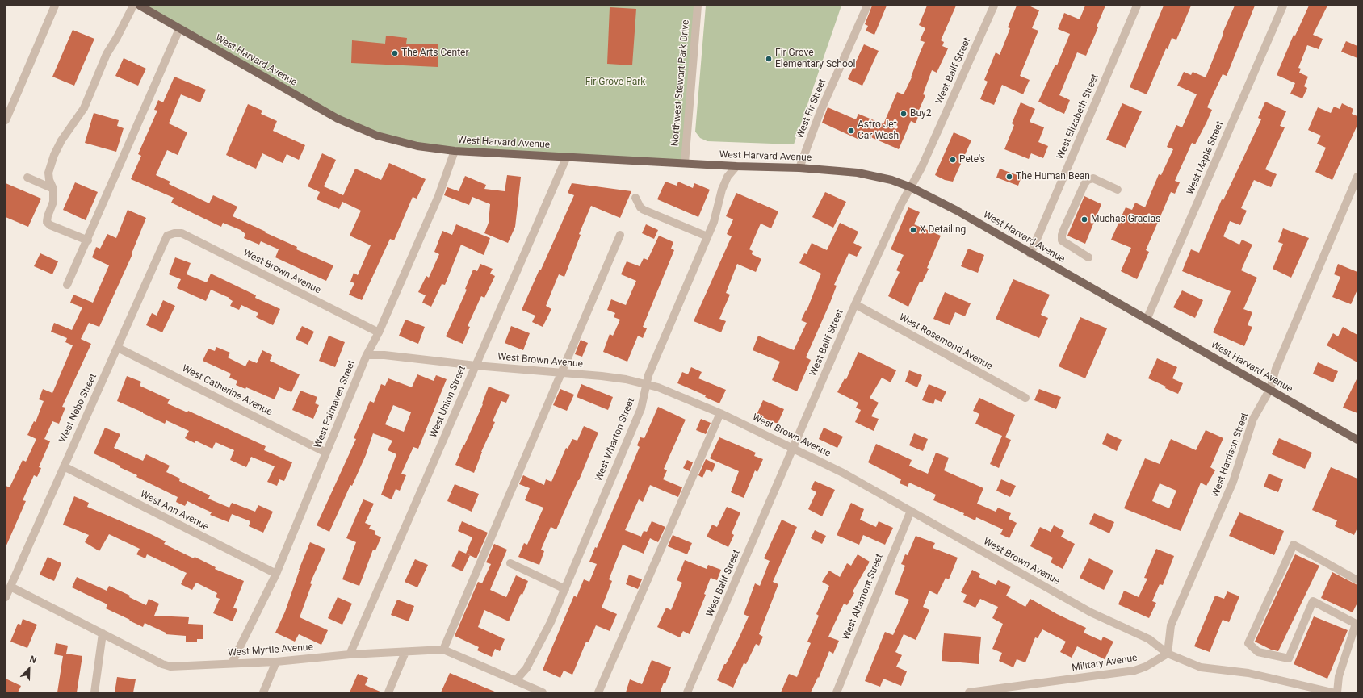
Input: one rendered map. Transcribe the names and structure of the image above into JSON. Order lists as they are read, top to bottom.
{
  "streets": {
    "main road": ["West Harvard Avenue"],
    "street": [
      "West Ballf Street",
      "Northwest Stewart Park Drive",
      "West Fir Street",
      "West Elizabeth Street",
      "West Maple Street",
      "West Brown Avenue",
      "West Rosemond Avenue",
      "West Catherine Avenue",
      "West Union Street",
      "West Fairhaven Street",
      "West Nebo Street",
      "West Wharton Street",
      "West Harrison Street",
      "West Ann Avenue",
      "West Altamont Street",
      "West Myrtle Avenue",
      "Military Avenue"
    ]
  },
  "crossings": [
    ["West Harvard Avenue", "West Ballf Street"],
    ["West Harvard Avenue", "Northwest Stewart Park Drive"],
    ["West Harvard Avenue", "West Fir Street"],
    ["West Harvard Avenue", "West Elizabeth Street"],
    ["West Harvard Avenue", "West Maple Street"],
    ["West Harvard Avenue", "West Union Street"],
    ["West Harvard Avenue", "West Fairhaven Street"],
    ["West Harvard Avenue", "West Wharton Street"],
    ["West Harvard Avenue", "West Harrison Street"],
    ["West Ballf Street", "West Brown Avenue"],
    ["West Ballf Street", "West Rosemond Avenue"],
    ["West Brown Avenue", "West Union Street"],
    ["West Brown Avenue", "West Fairhaven Street"],
    ["West Brown Avenue", "West Nebo Street"],
    ["West Brown Avenue", "West Wharton Street"],
    ["West Brown Avenue", "West Harrison Street"],
    ["West Brown Avenue", "West Altamont Street"],
    ["West Brown Avenue", "Military Avenue"],
    ["West Catherine Avenue", "West Fairhaven Street"],
    ["West Catherine Avenue", "West Nebo Street"],
    ["West Union Street", "West Myrtle Avenue"],
    ["West Fairhaven Street", "West Ann Avenue"],
    ["West Fairhaven Street", "West Myrtle Avenue"],
    ["West Nebo Street", "West Ann Avenue"],
    ["West Nebo Street", "West Myrtle Avenue"],
    ["West Wharton Street", "West Myrtle Avenue"],
    ["West Harrison Street", "Military Avenue"]
  ],
  "parks": ["Fir Grove Park"],
  "places": [
    "The Arts Center",
    "Fir Grove Elementary School",
    "Buy2",
    "Astro Jet Car Wash",
    "Pete's",
    "The Human Bean",
    "Muchas Gracias",
    "X Detailing"
  ],
  "north": "top right"
}
